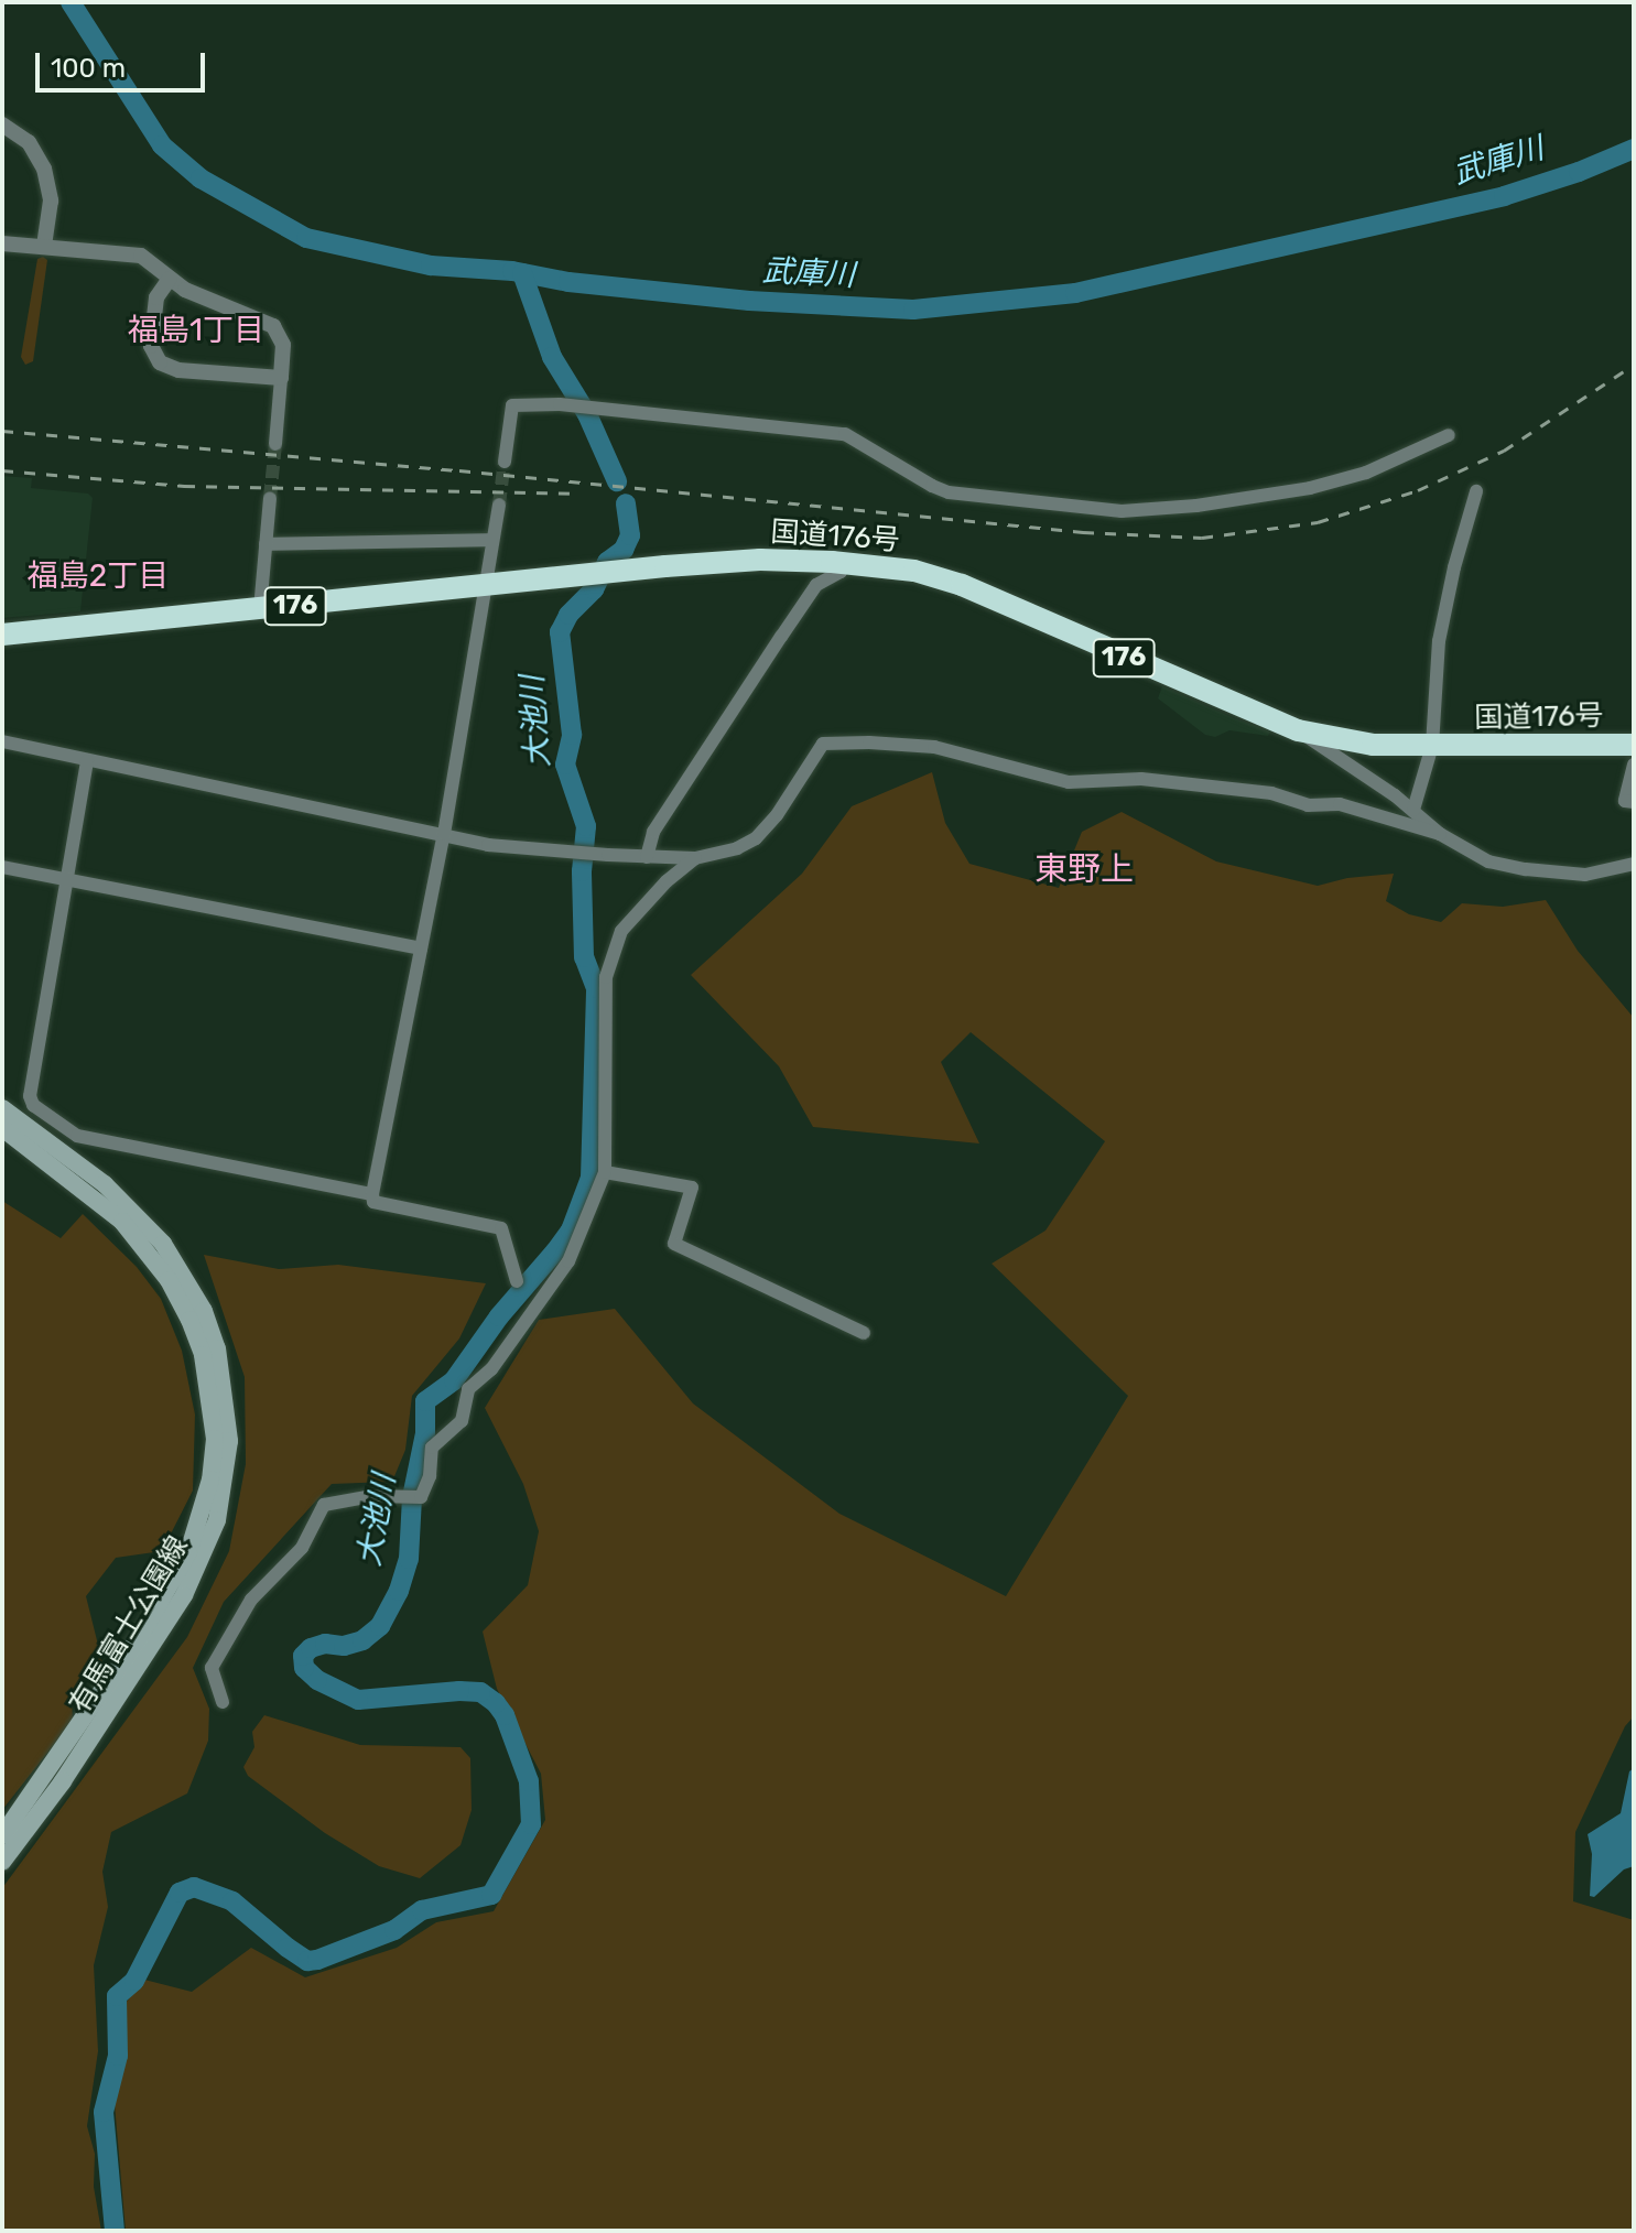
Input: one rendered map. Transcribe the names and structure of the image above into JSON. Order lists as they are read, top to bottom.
{
  "streets": {
    "highway": ["国道176号", "176"],
    "main road": ["有馬富士公園線"]
  },
  "districts": ["福島1丁目", "福島2丁目", "東野上"],
  "water": ["武庫川", "大池川"],
  "scale_bar": "100 m"
}
